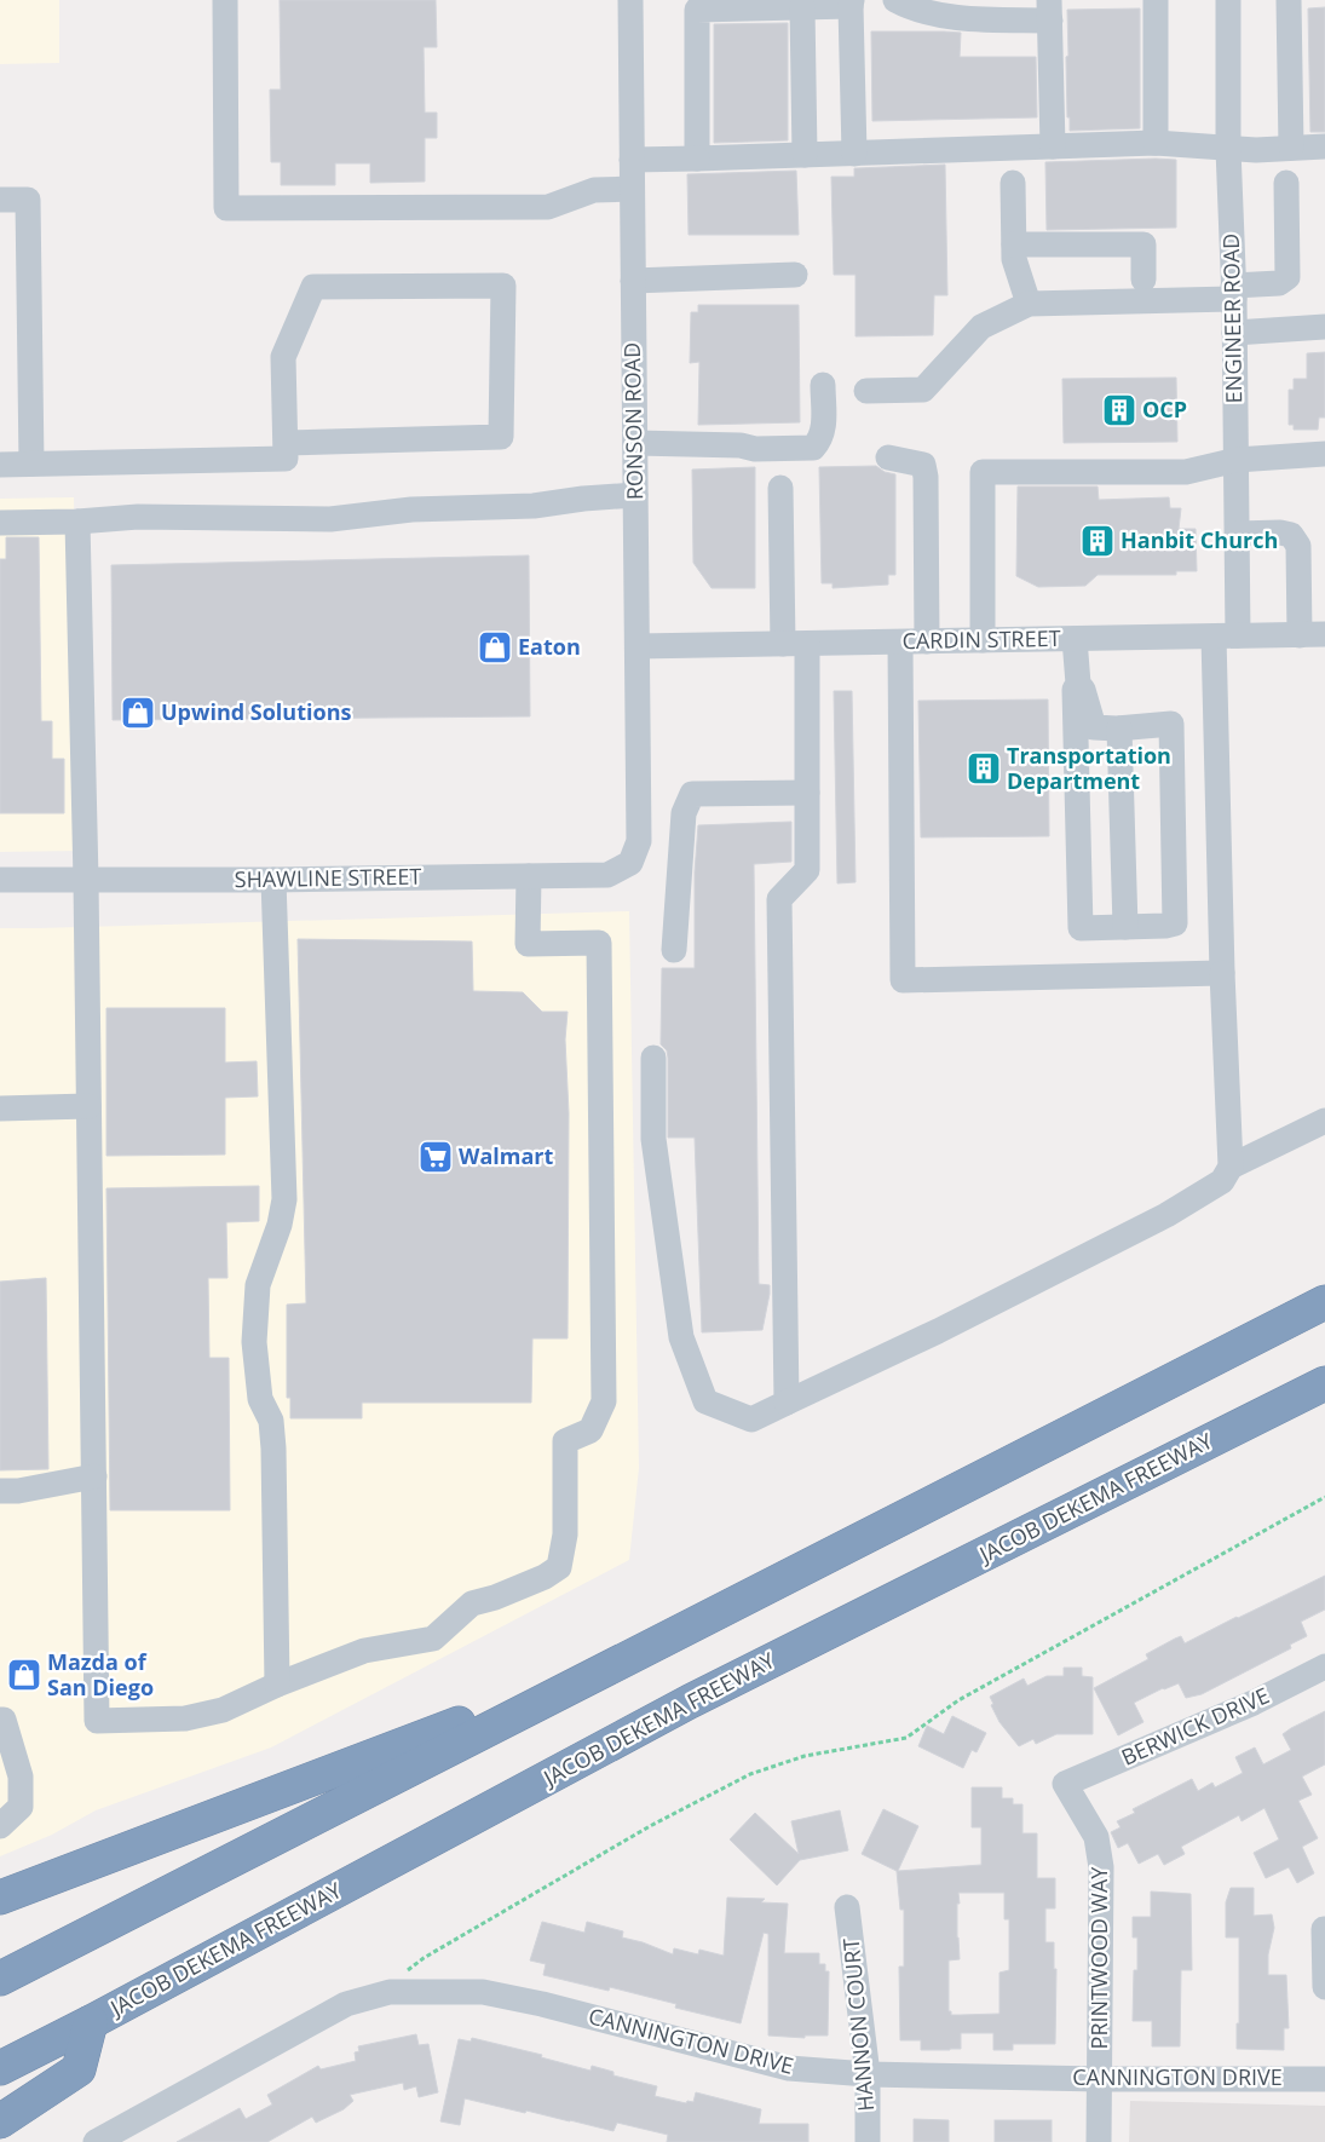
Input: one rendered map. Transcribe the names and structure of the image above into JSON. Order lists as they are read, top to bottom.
{
  "streets": {
    "highway": ["JACOB DEKEMA FREEWAY"],
    "street": [
      "ENGINEER ROAD",
      "RONSON ROAD",
      "CARDIN STREET",
      "SHAWLINE STREET",
      "BERWICK DRIVE",
      "PRINTWOOD WAY",
      "HANNON COURT",
      "CANNINGTON DRIVE"
    ]
  },
  "crossings": [
    ["ENGINEER ROAD", "CARDIN STREET"],
    ["RONSON ROAD", "CARDIN STREET"],
    ["RONSON ROAD", "SHAWLINE STREET"],
    ["BERWICK DRIVE", "PRINTWOOD WAY"],
    ["PRINTWOOD WAY", "CANNINGTON DRIVE"],
    ["HANNON COURT", "CANNINGTON DRIVE"]
  ],
  "places": {
    "building": ["OCP", "Hanbit Church", "Transportation Department"],
    "shop": ["Eaton", "Upwind Solutions", "Mazda of San Diego"],
    "supermarket": ["Walmart"]
  }
}
